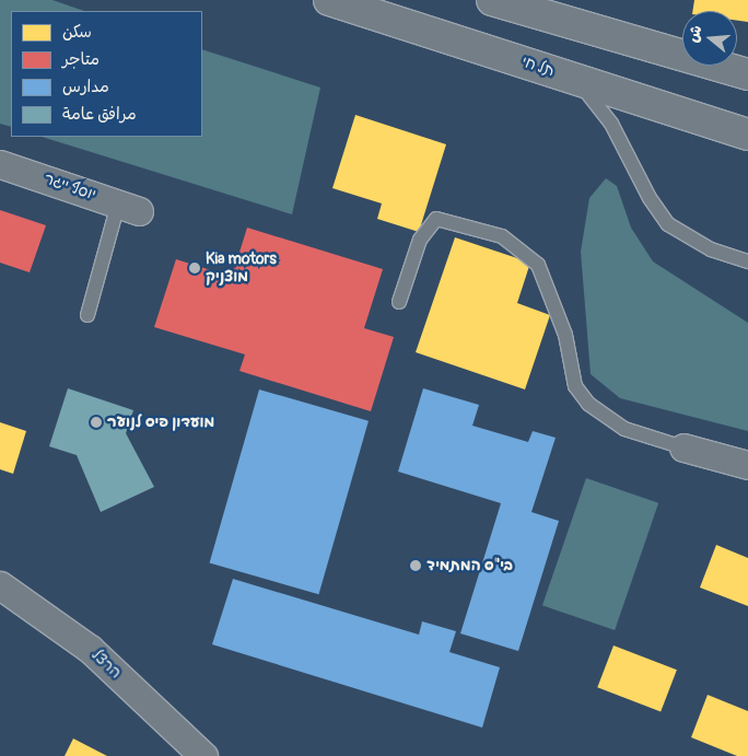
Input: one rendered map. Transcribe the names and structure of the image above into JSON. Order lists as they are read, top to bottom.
{
  "streets": {
    "highway": ["תל חי"],
    "street": ["יוסף ייגר", "הרצל"]
  },
  "places": ["Kia motors מוצניק", "מועדון פיס לנוער", "בי\"ס המתמיד"],
  "legend": [
    "سكن",
    "متاجر",
    "مدارس",
    "مرافق عامة"
  ],
  "north": "left"
}
